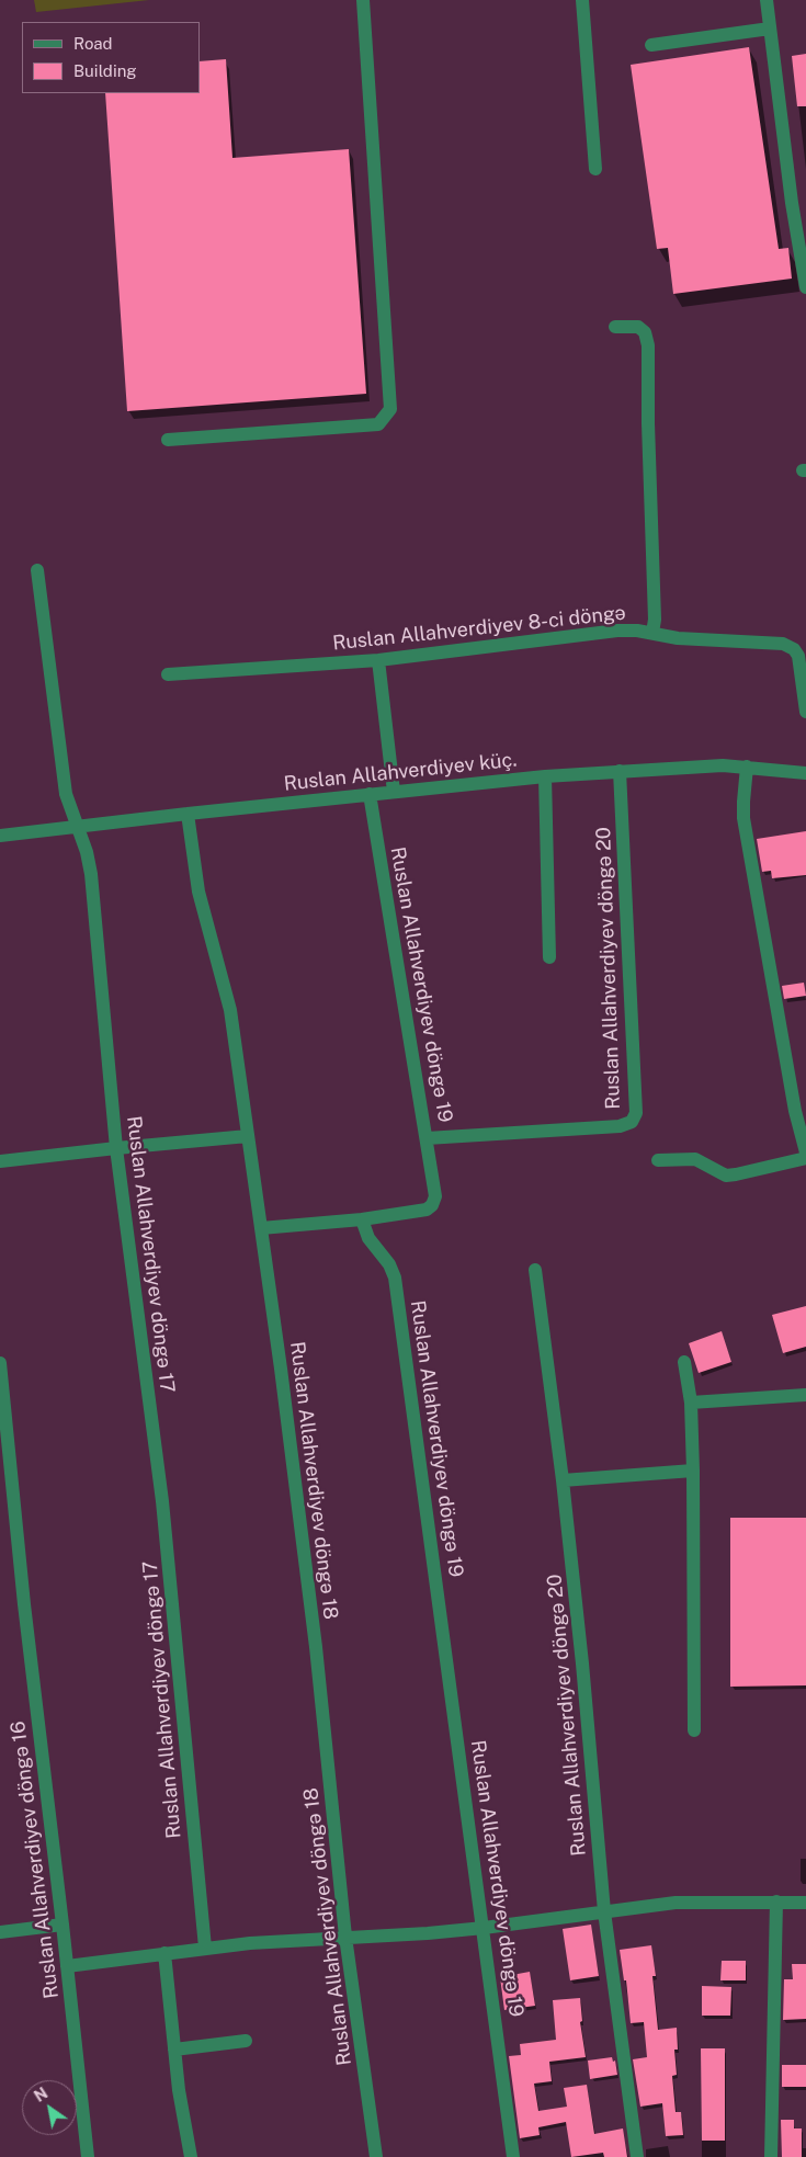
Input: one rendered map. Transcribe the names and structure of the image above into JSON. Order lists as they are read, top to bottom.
{
  "streets": {
    "street": [
      "Ruslan Allahverdiyev 8-ci döngə",
      "Ruslan Allahverdiyev küç.",
      "Ruslan Allahverdiyev döngə 20",
      "Ruslan Allahverdiyev döngə 19",
      "Ruslan Allahverdiyev döngə 17",
      "Ruslan Allahverdiyev döngə 18",
      "Ruslan Allahverdiyev döngə 16"
    ]
  },
  "crossings": [
    ["Ruslan Allahverdiyev küç.", "Ruslan Allahverdiyev döngə 20"],
    ["Ruslan Allahverdiyev küç.", "Ruslan Allahverdiyev döngə 19"],
    ["Ruslan Allahverdiyev küç.", "Ruslan Allahverdiyev döngə 17"],
    ["Ruslan Allahverdiyev küç.", "Ruslan Allahverdiyev döngə 18"],
    ["Ruslan Allahverdiyev döngə 20", "Ruslan Allahverdiyev döngə 19"]
  ],
  "legend": ["Road", "Building"],
  "north": "top left"
}
